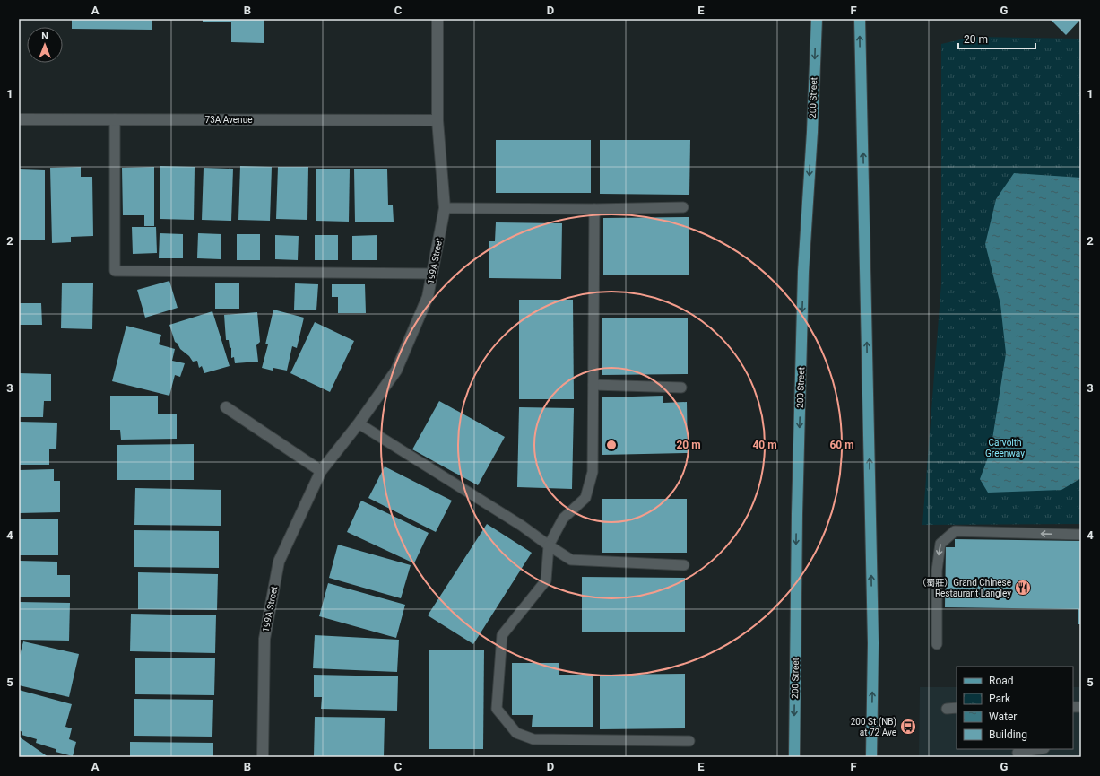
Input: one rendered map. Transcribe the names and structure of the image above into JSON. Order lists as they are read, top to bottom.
{
  "streets": {
    "main road": ["200 Street"],
    "street": ["73A Avenue", "199A Street"]
  },
  "crossings": [
    ["73A Avenue", "199A Street"]
  ],
  "parks": ["Carvolth Greenway"],
  "places": {
    "restaurant": ["（蜀莊）Grand Chinese Restaurant Langley"],
    "bus stop": ["200 St (NB) at 72 Ave"]
  },
  "legend": [
    "Road",
    "Park",
    "Water",
    "Building"
  ],
  "scale_bar": "20 m",
  "north": "top",
  "grid": {
    "columns": [
      "A",
      "B",
      "C",
      "D",
      "E",
      "F",
      "G"
    ],
    "rows": [
      "1",
      "2",
      "3",
      "4",
      "5"
    ]
  },
  "rings": ["20 m", "40 m", "60 m"]
}
